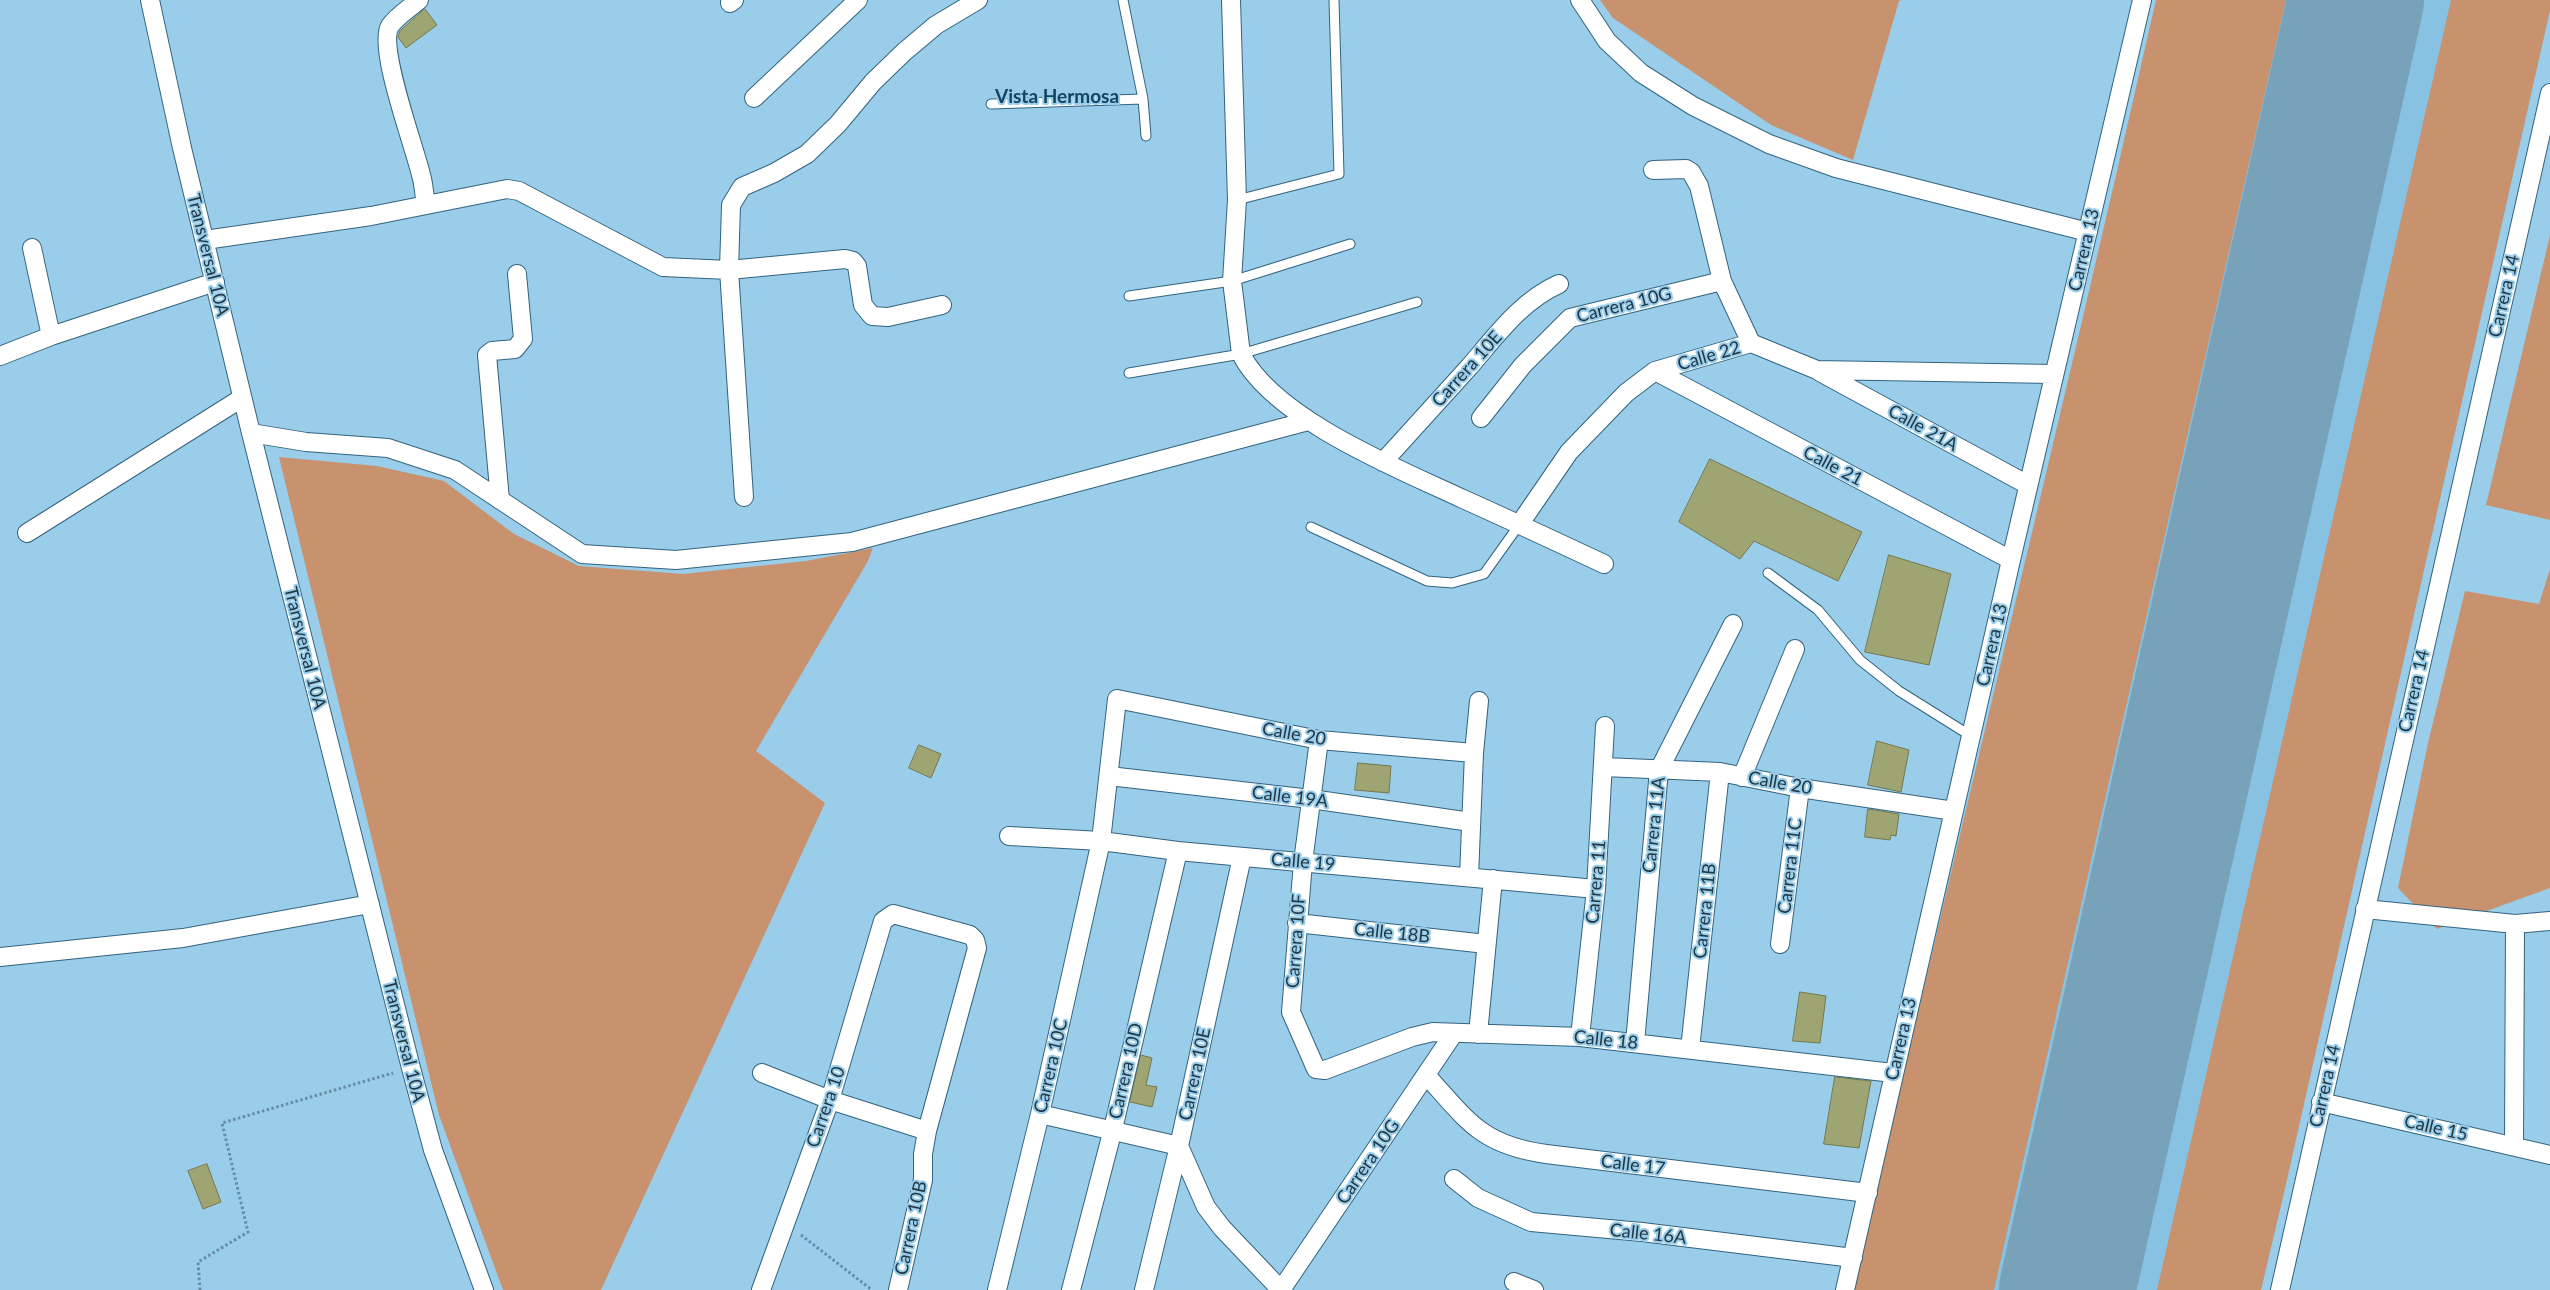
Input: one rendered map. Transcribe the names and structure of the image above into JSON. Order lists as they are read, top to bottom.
{
  "streets": {
    "street": [
      "Carrera 13",
      "Transversal 10A",
      "Carrera 14",
      "Carrera 10G",
      "Calle 22",
      "Carrera 10E",
      "Calle 21A",
      "Calle 21",
      "Calle 20",
      "Calle 19A",
      "Carrera 11A",
      "Calle 19",
      "Carrera 11C",
      "Carrera 11",
      "Carrera 11B",
      "Calle 18B",
      "Carrera 10F",
      "Calle 18",
      "Carrera 10C",
      "Carrera 10D",
      "Carrera 10",
      "Calle 15",
      "Calle 17",
      "Carrera 10B",
      "Calle 16A"
    ]
  },
  "crossings": [
    ["Carrera 13", "Calle 22"],
    ["Carrera 13", "Calle 21A"],
    ["Carrera 13", "Calle 21"],
    ["Carrera 13", "Calle 20"],
    ["Carrera 13", "Calle 18"],
    ["Carrera 13", "Calle 17"],
    ["Carrera 13", "Calle 16A"],
    ["Carrera 14", "Calle 15"],
    ["Carrera 10G", "Calle 18"],
    ["Carrera 10G", "Calle 17"],
    ["Calle 22", "Calle 21A"],
    ["Calle 22", "Calle 21"],
    ["Carrera 10E", "Calle 19"],
    ["Calle 20", "Carrera 11A"],
    ["Calle 20", "Carrera 11C"],
    ["Calle 20", "Carrera 11"],
    ["Calle 20", "Carrera 11B"],
    ["Calle 20", "Carrera 10F"],
    ["Calle 20", "Carrera 10C"],
    ["Calle 19A", "Carrera 10F"],
    ["Calle 19A", "Carrera 10C"],
    ["Carrera 11A", "Calle 18"],
    ["Calle 19", "Carrera 11"],
    ["Calle 19", "Carrera 10F"],
    ["Calle 19", "Carrera 10C"],
    ["Calle 19", "Carrera 10D"],
    ["Carrera 11", "Calle 18"],
    ["Carrera 11B", "Calle 18"],
    ["Calle 18B", "Carrera 10F"],
    ["Carrera 10F", "Calle 18"],
    ["Carrera 10", "Carrera 10B"]
  ],
  "districts": ["Vista Hermosa"]
}
